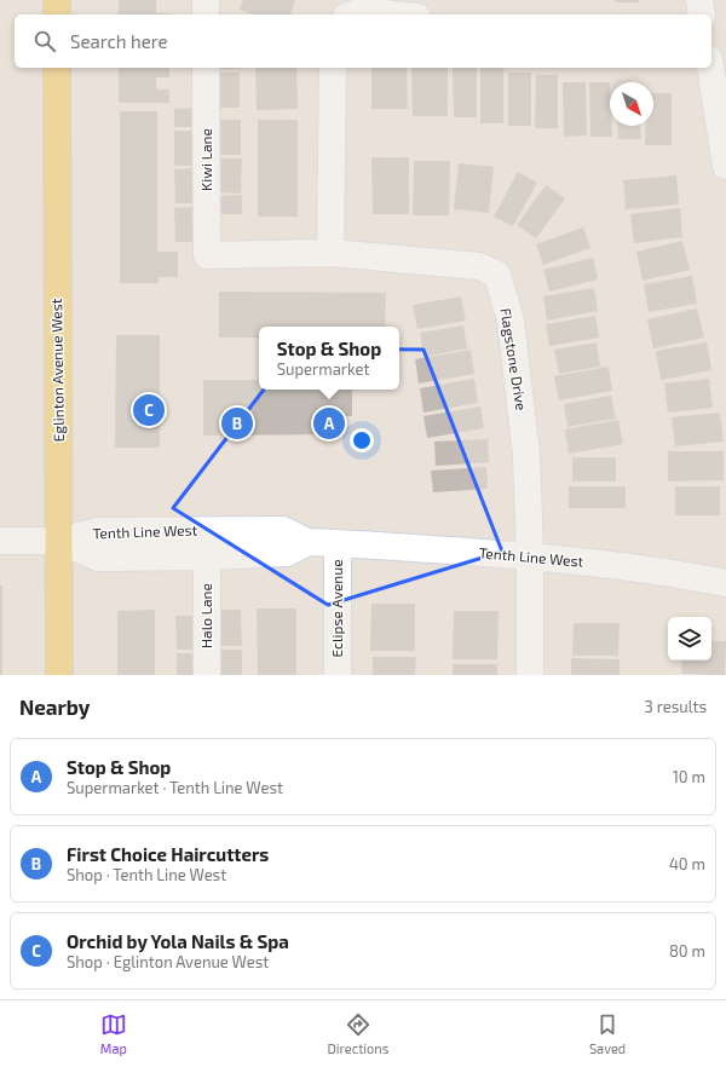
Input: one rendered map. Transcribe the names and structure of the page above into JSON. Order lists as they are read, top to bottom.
{
  "streets": {
    "main road": ["Eglinton Avenue West"],
    "street": [
      "Kiwi Lane",
      "Flagstone Drive",
      "Tenth Line West",
      "Eclipse Avenue",
      "Halo Lane"
    ]
  },
  "crossings": [
    ["Kiwi Lane", "Flagstone Drive"],
    ["Flagstone Drive", "Tenth Line West"],
    ["Eglinton Avenue West", "Tenth Line West"],
    ["Tenth Line West", "Eclipse Avenue"],
    ["Tenth Line West", "Halo Lane"]
  ],
  "north": "bottom right",
  "page": {
    "search": "Search here",
    "popup": ["Stop & Shop", "Supermarket"],
    "pins": ["C", "A", "B"],
    "heading": ["Nearby", "3 results"],
    "list": [
      {
        "mark": "A",
        "name": "Stop & Shop",
        "note": "Supermarket · Tenth Line West",
        "value": "10 m"
      },
      {
        "mark": "B",
        "name": "First Choice Haircutters",
        "note": "Shop · Tenth Line West",
        "value": "40 m"
      },
      {
        "mark": "C",
        "name": "Orchid by Yola Nails & Spa",
        "note": "Shop · Eglinton Avenue West",
        "value": "80 m"
      }
    ],
    "nav": ["Map", "Directions", "Saved"]
  }
}
